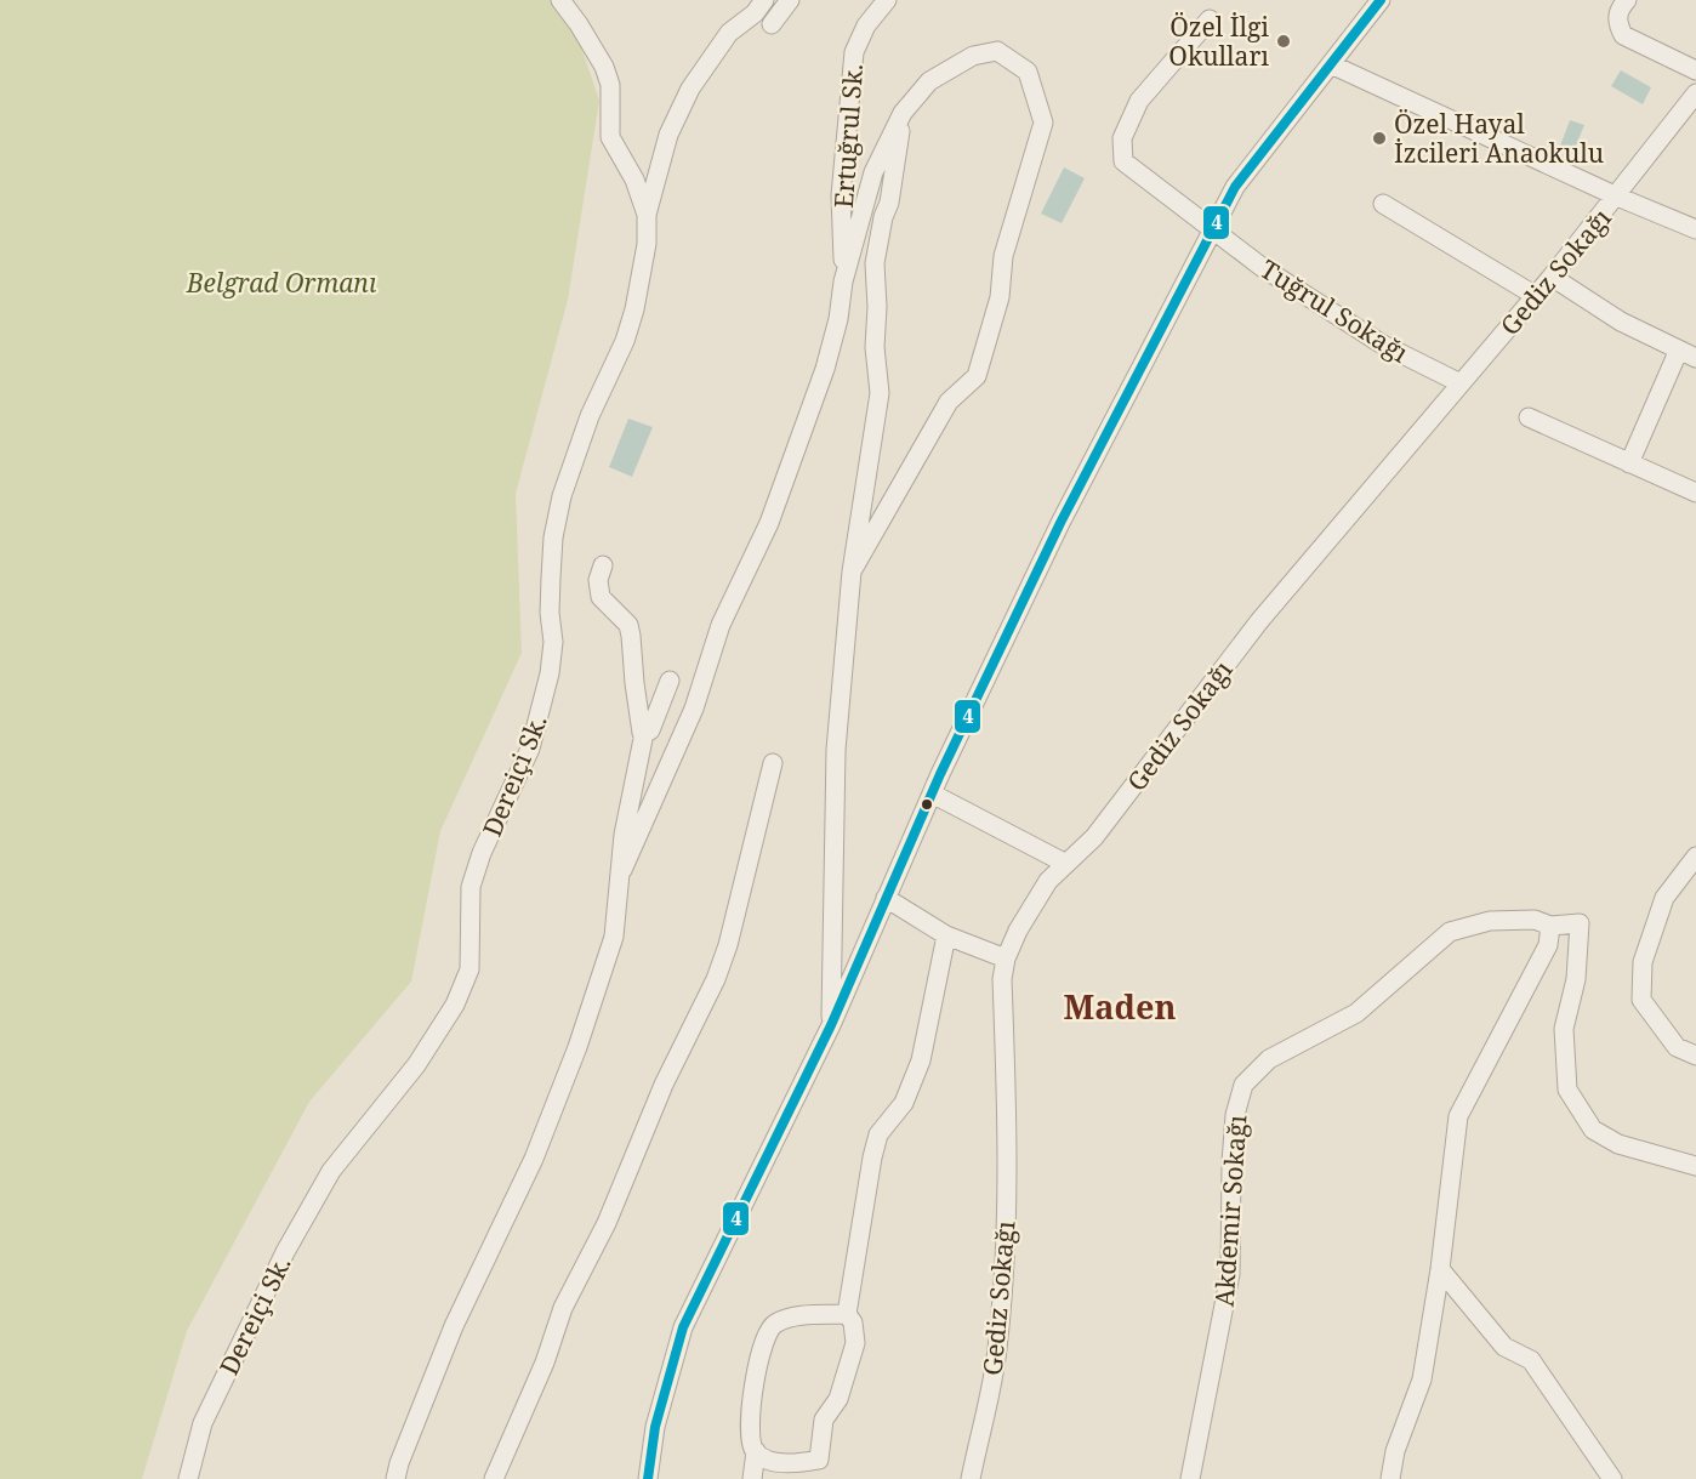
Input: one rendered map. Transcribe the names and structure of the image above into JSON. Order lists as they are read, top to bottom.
{
  "streets": {
    "street": [
      "Ertuğrul Sk.",
      "Gediz Sokağı",
      "Tuğrul Sokağı",
      "Dereiçi Sk.",
      "Akdemir Sokağı"
    ]
  },
  "crossings": [
    ["Gediz Sokağı", "Tuğrul Sokağı"]
  ],
  "districts": ["Maden"],
  "parks": ["Belgrad Ormanı"],
  "places": ["Özel İlgi Okulları", "Özel Hayal İzcileri Anaokulu"],
  "lines": ["transit line 4"]
}
